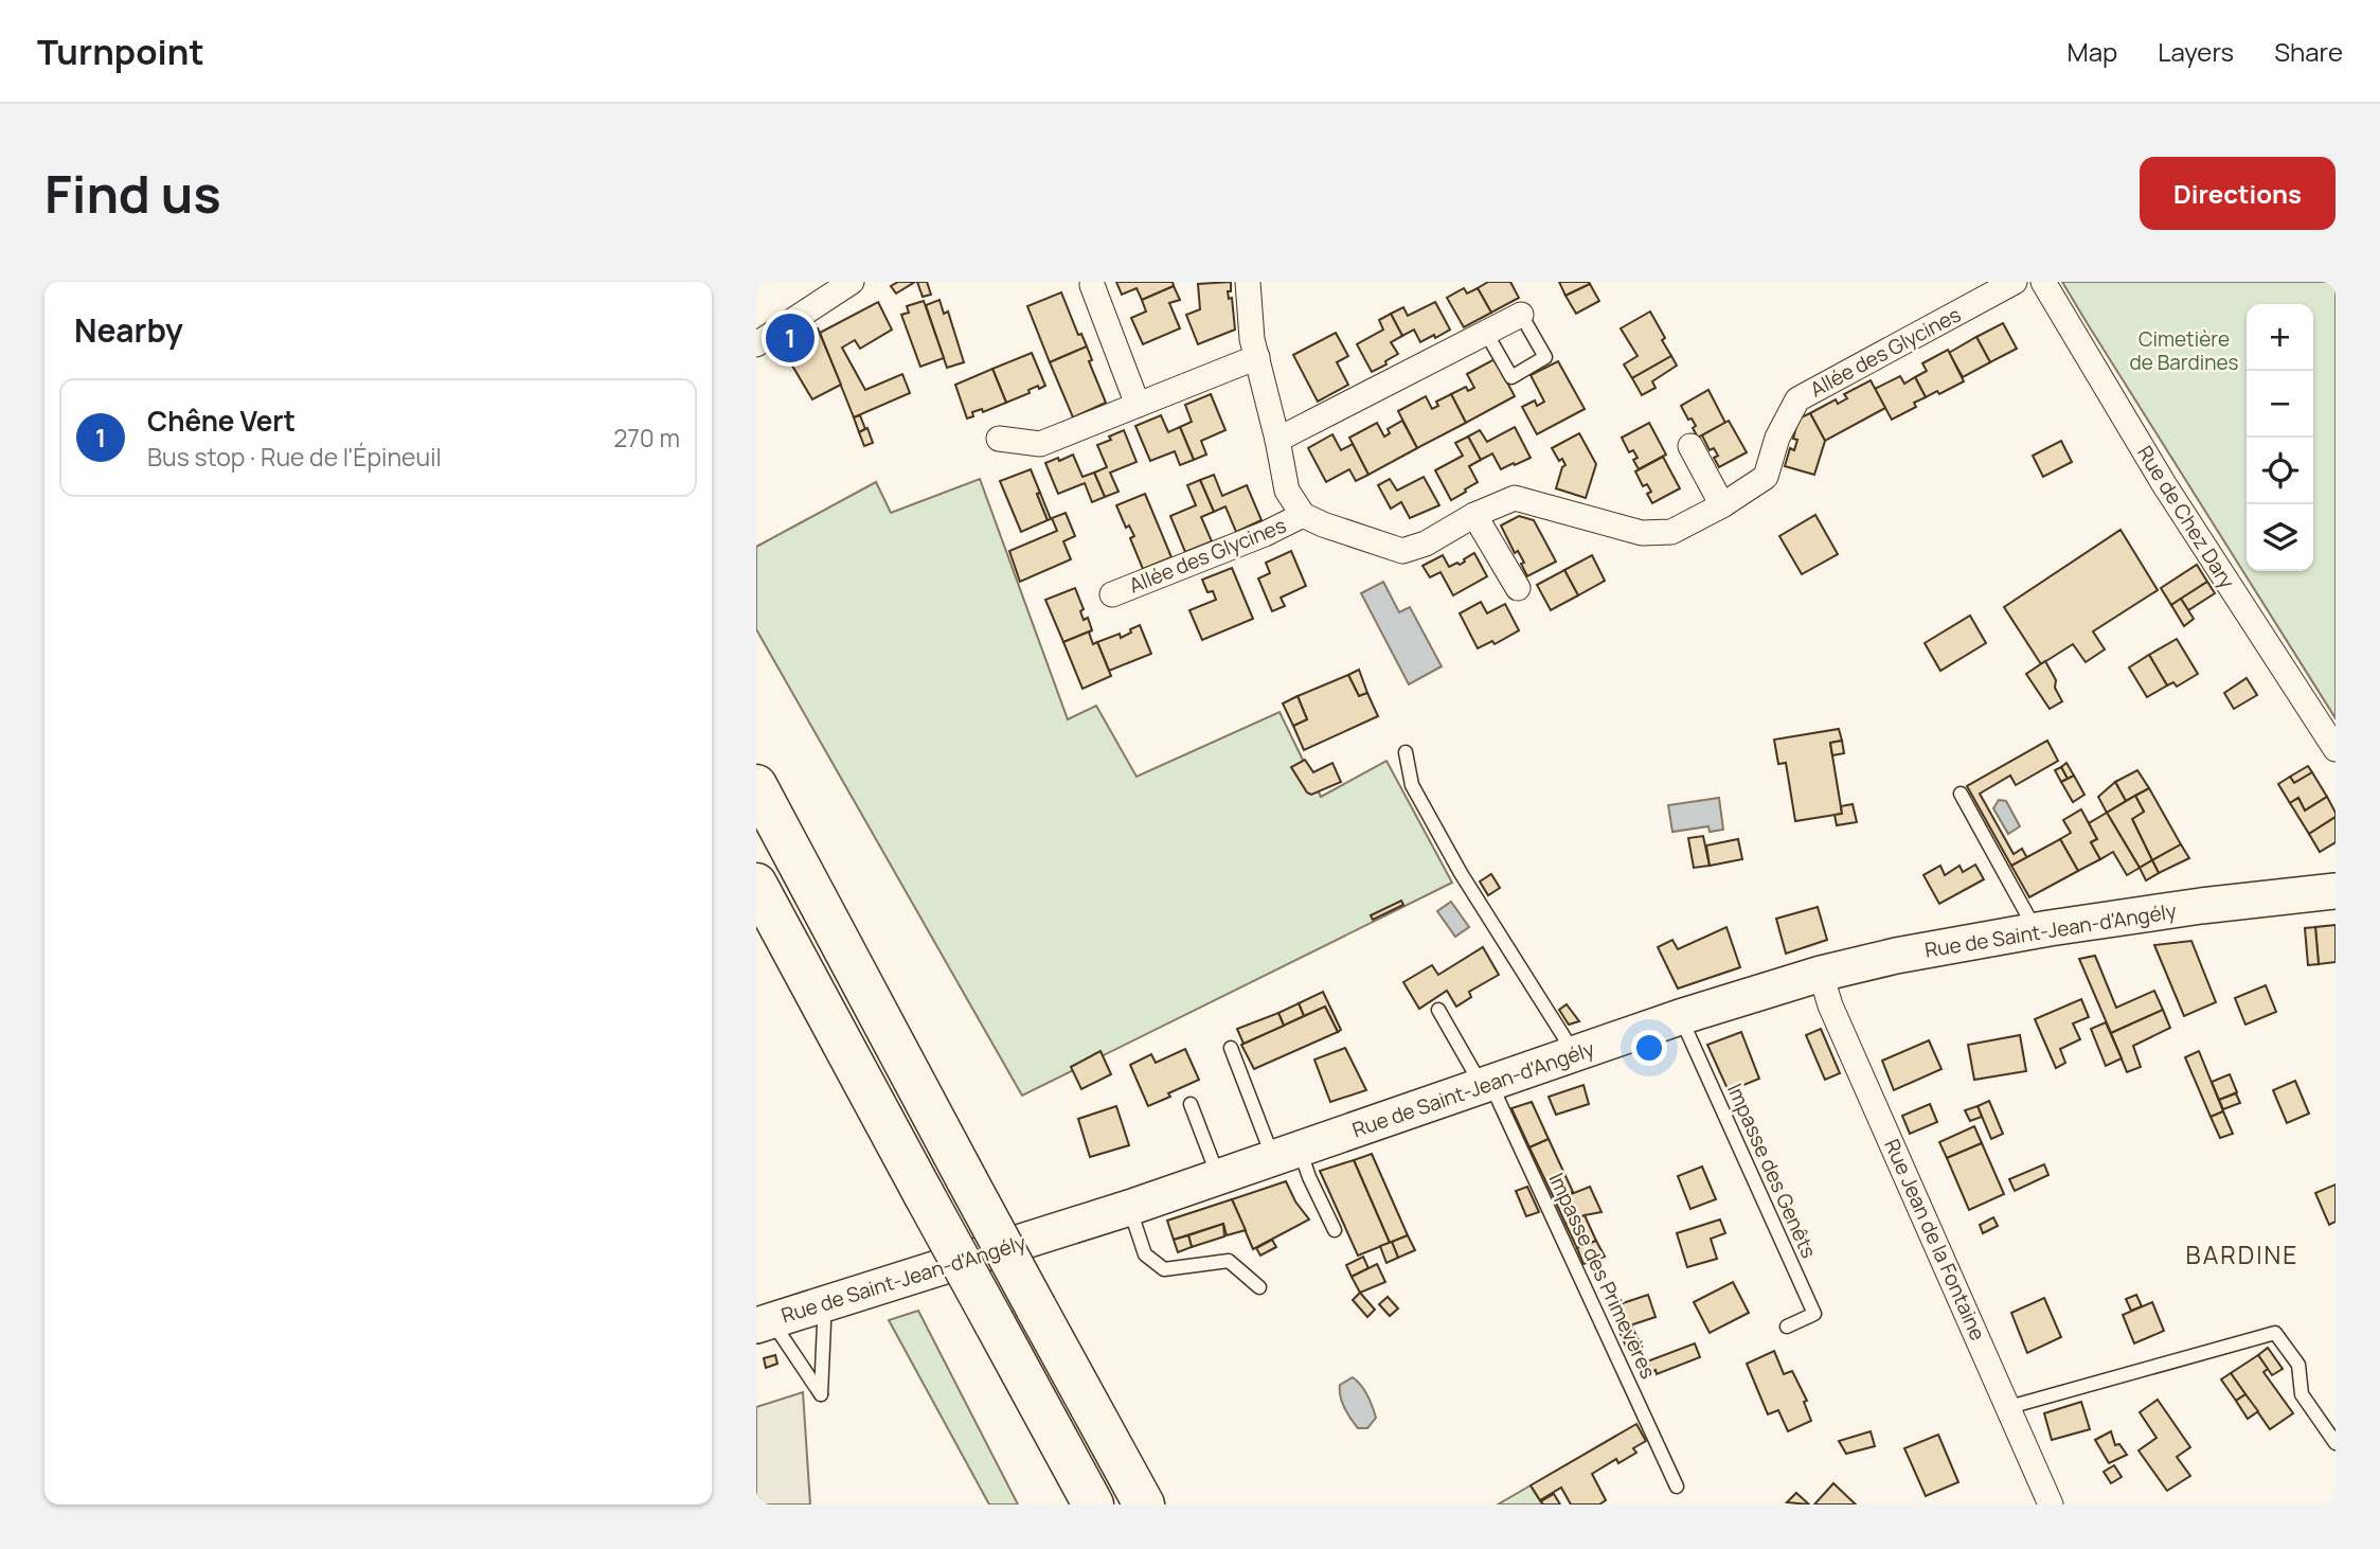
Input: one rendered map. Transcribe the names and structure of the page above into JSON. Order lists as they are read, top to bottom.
{
  "streets": {
    "main road": ["Rue de Saint-Jean-d'Angély"],
    "street": ["Allée des Glycines", "Rue de Chez Dary", "Rue Jean de la Fontaine"],
    "lane": ["Impasse des Genêts", "Impasse des Primevères"]
  },
  "crossings": [
    ["Rue de Saint-Jean-d'Angély", "Impasse des Genêts"],
    ["Rue de Saint-Jean-d'Angély", "Rue Jean de la Fontaine"],
    ["Rue de Saint-Jean-d'Angély", "Impasse des Primevères"]
  ],
  "districts": ["BARDINE"],
  "parks": ["Cimetière de Bardines"],
  "page": {
    "header": "Turnpoint",
    "nav": ["Map", "Layers", "Share"],
    "buttons": "Directions",
    "title": "Find us",
    "heading": "Nearby",
    "map_buttons": ["+", "−"],
    "pins": "1",
    "list": [
      {
        "mark": "1",
        "name": "Chêne Vert",
        "note": "Bus stop · Rue de l'Épineuil",
        "value": "270 m"
      }
    ]
  }
}
